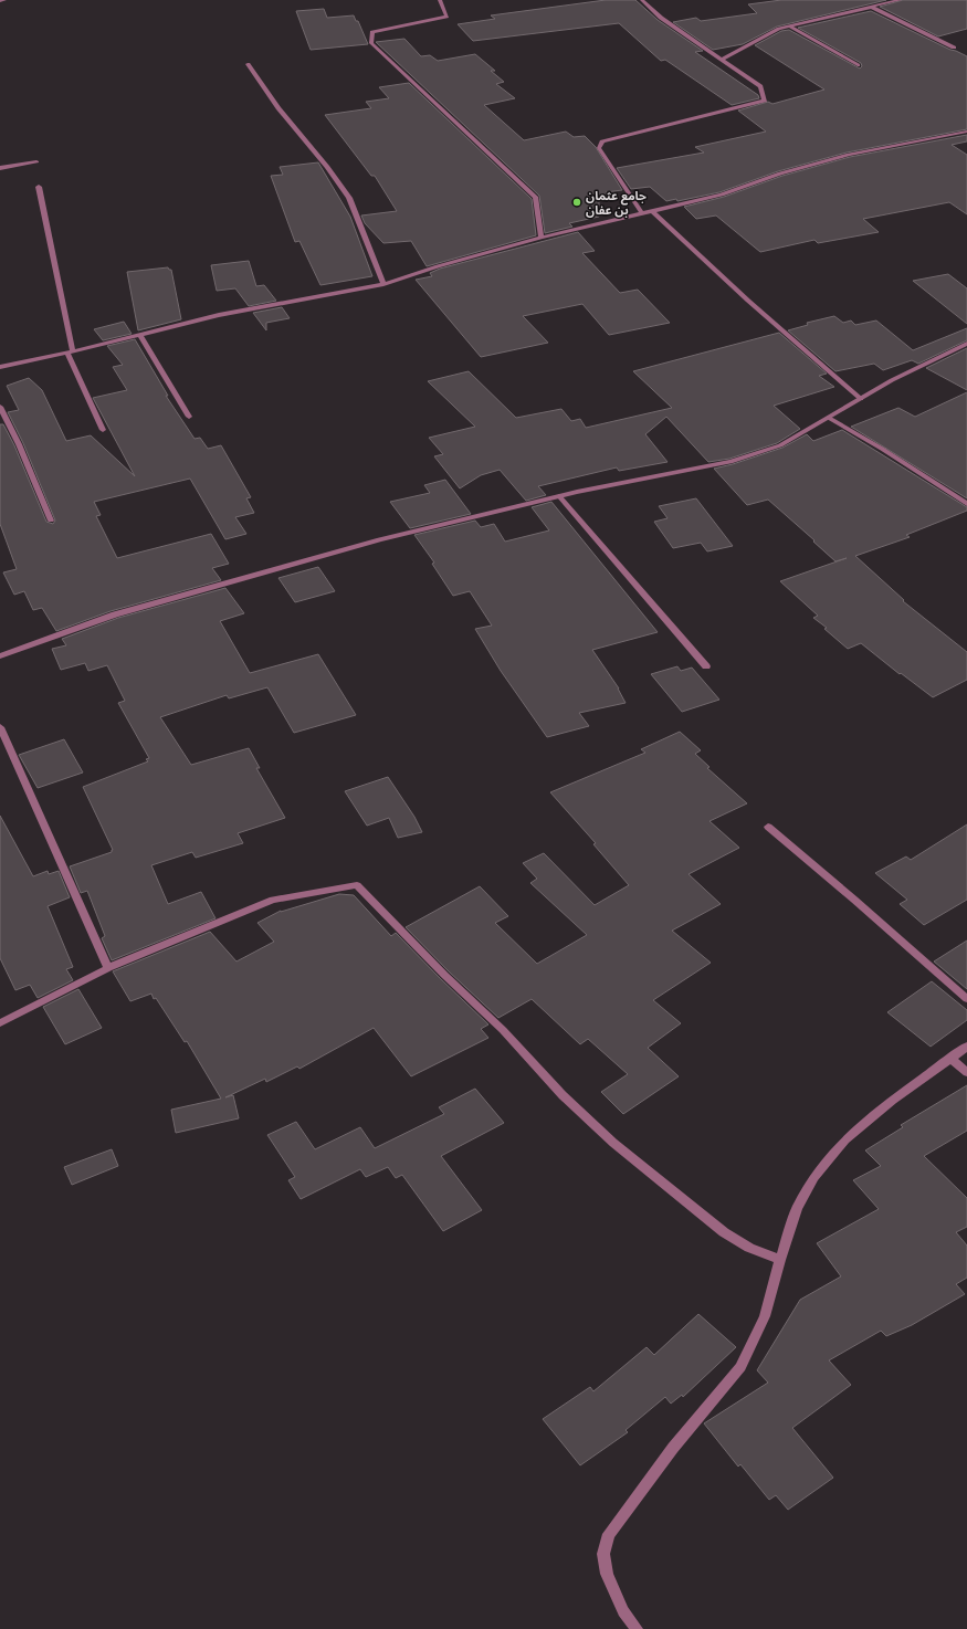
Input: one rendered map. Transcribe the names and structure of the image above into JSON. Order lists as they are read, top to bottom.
{
  "places": ["جامع عثمان بن عفان"]
}
